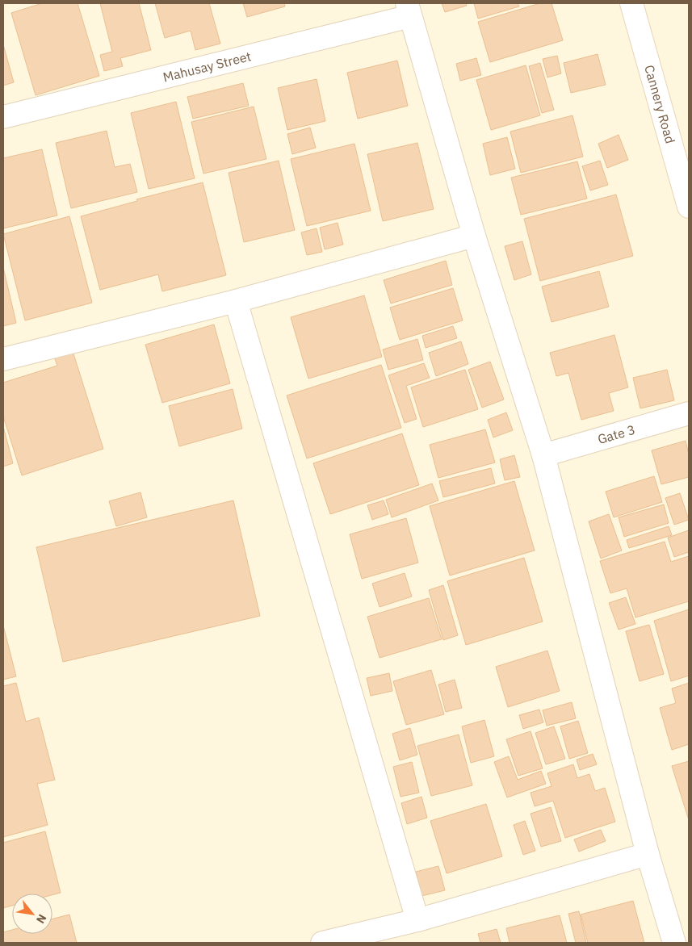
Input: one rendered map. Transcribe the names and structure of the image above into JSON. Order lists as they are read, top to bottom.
{
  "streets": {
    "street": ["Mahusay Street", "Cannery Road", "Gate 3"]
  },
  "north": "bottom right"
}
